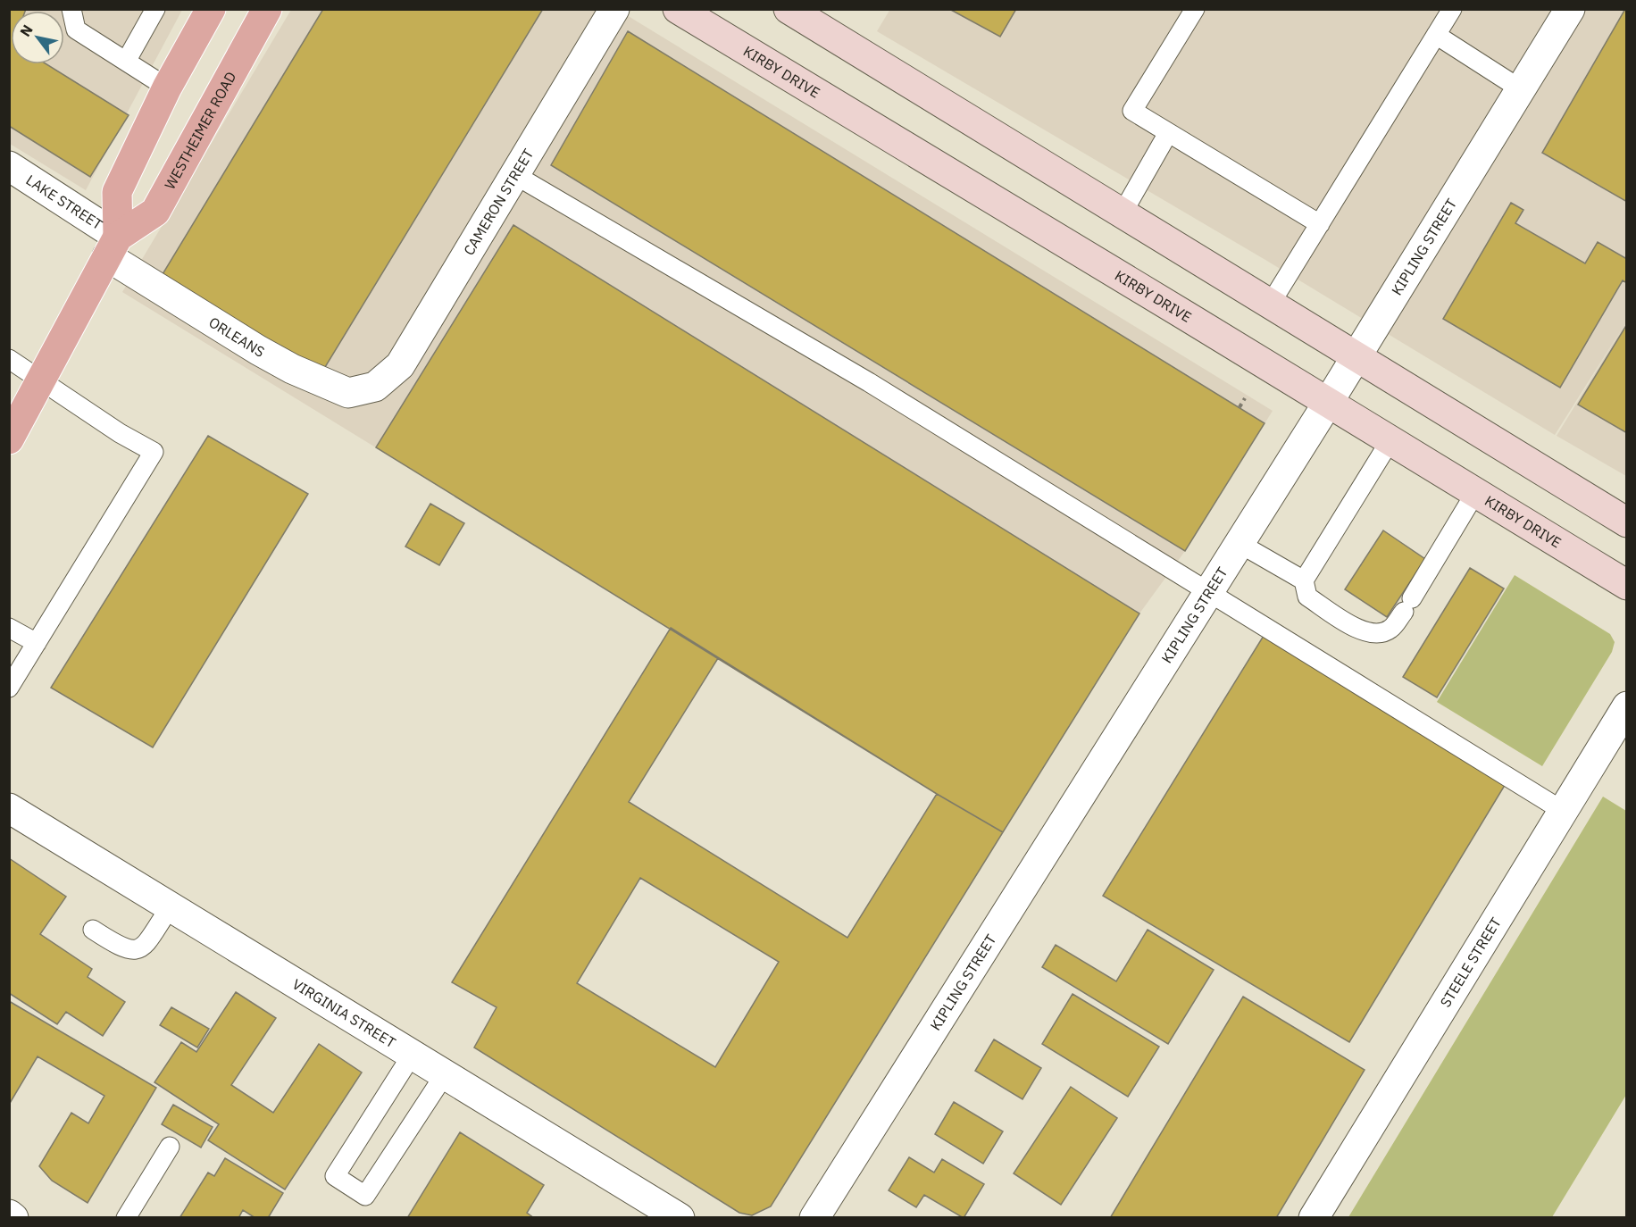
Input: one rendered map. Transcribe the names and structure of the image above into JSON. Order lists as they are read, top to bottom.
{
  "streets": {
    "main road": ["KIRBY DRIVE", "WESTHEIMER ROAD"],
    "street": [
      "LAKE STREET",
      "CAMERON STREET",
      "KIPLING STREET",
      "ORLEANS",
      "STEELE STREET",
      "VIRGINIA STREET"
    ]
  },
  "crossings": [
    ["KIRBY DRIVE", "KIPLING STREET"],
    ["WESTHEIMER ROAD", "LAKE STREET"],
    ["WESTHEIMER ROAD", "ORLEANS"],
    ["LAKE STREET", "ORLEANS"],
    ["CAMERON STREET", "ORLEANS"]
  ],
  "north": "top left"
}
